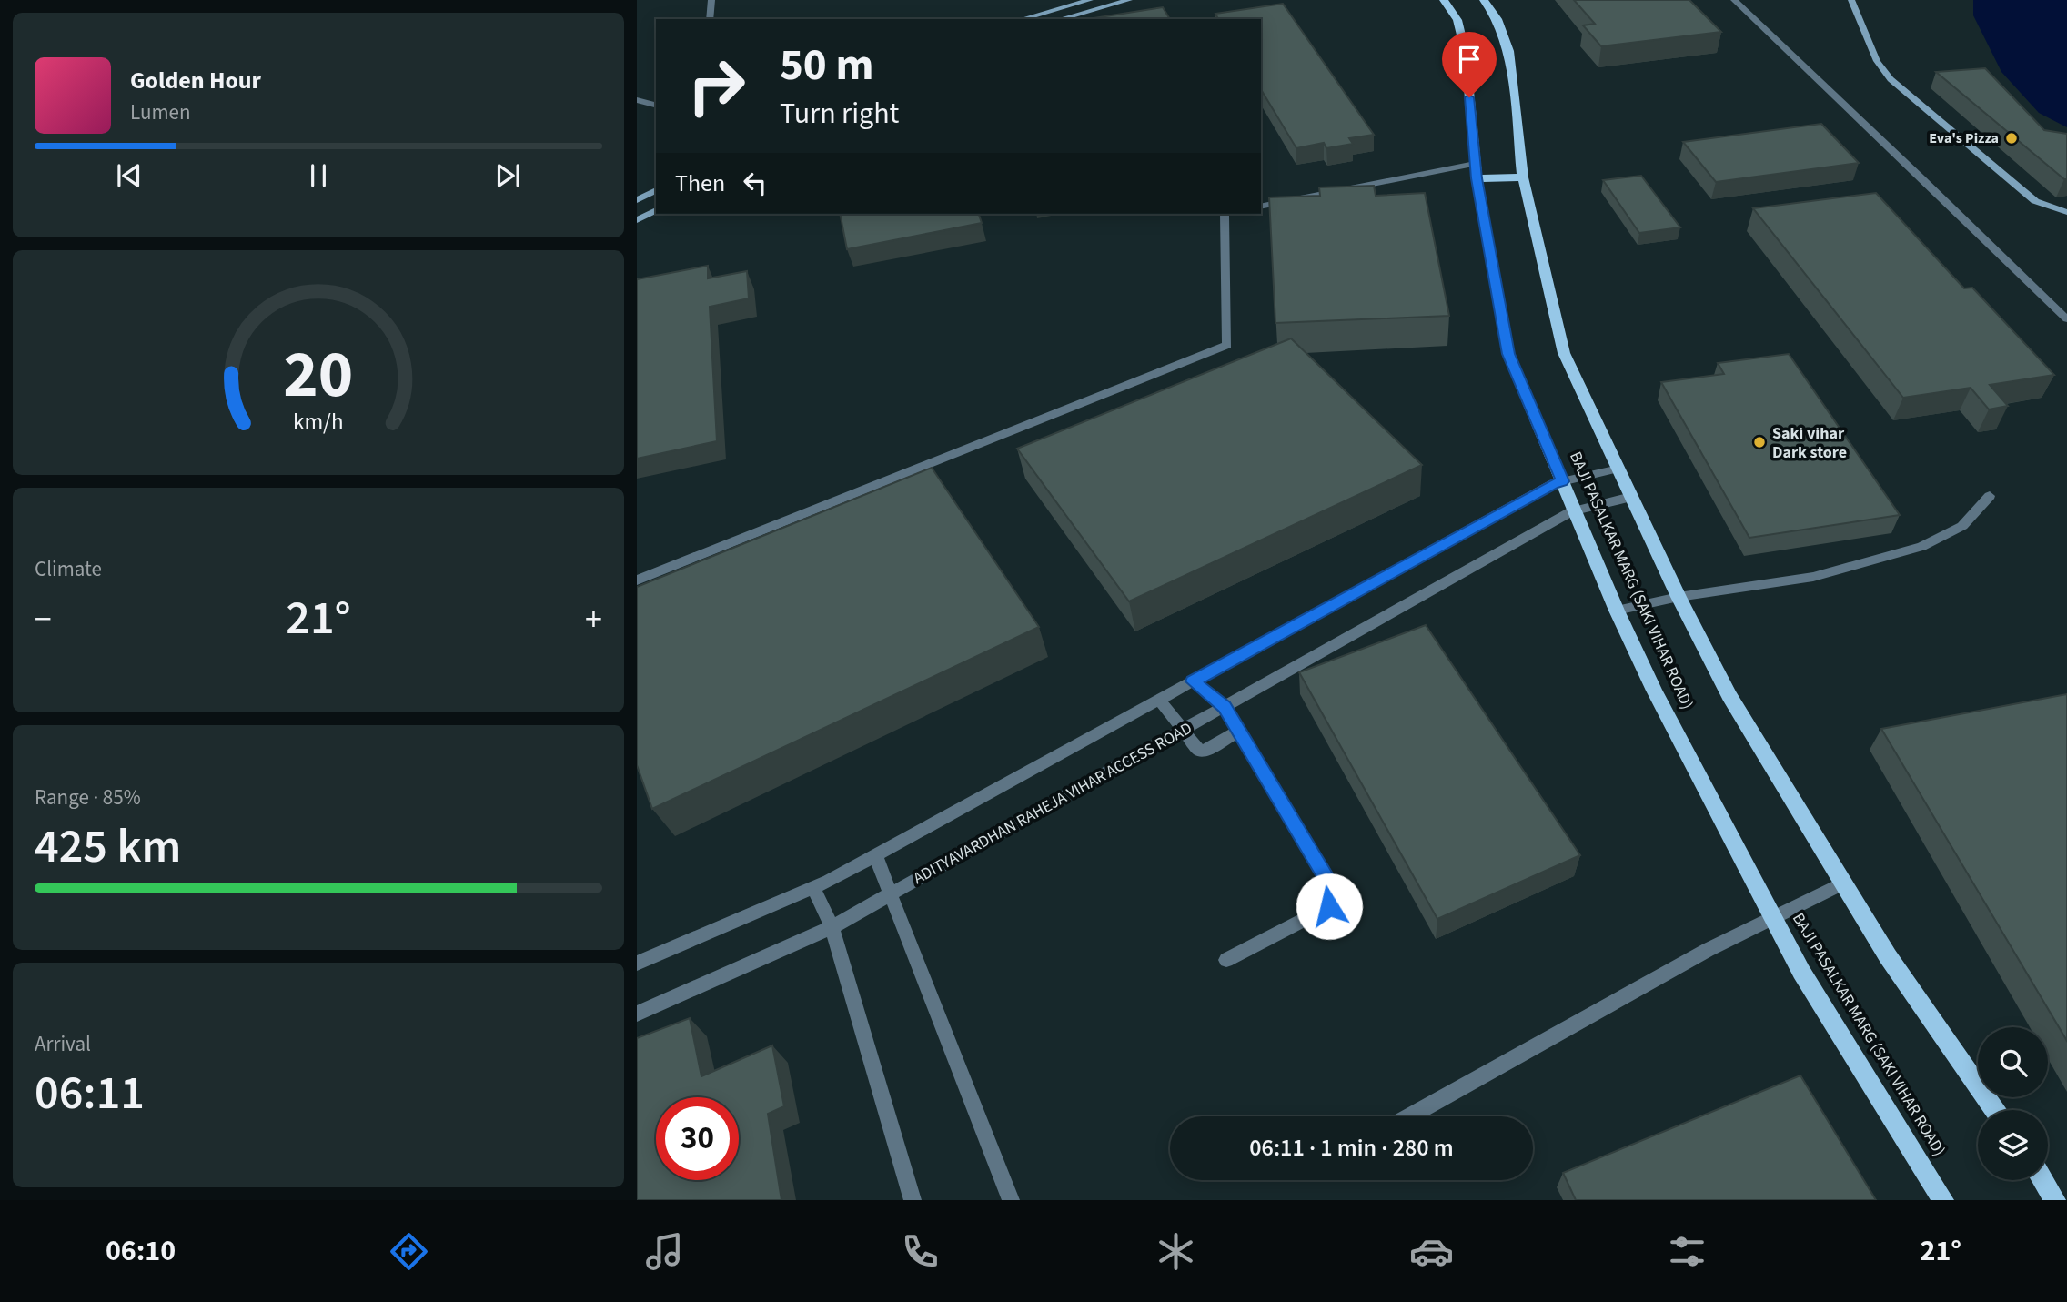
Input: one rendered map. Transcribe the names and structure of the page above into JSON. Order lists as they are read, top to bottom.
{
  "streets": {
    "main road": ["BAJI PASALKAR MARG (SAKI VIHAR ROAD)"],
    "street": ["ADITYAVARDHAN RAHEJA VIHAR ACCESS ROAD"]
  },
  "crossings": [
    ["BAJI PASALKAR MARG (SAKI VIHAR ROAD)", "ADITYAVARDHAN RAHEJA VIHAR ACCESS ROAD"]
  ],
  "places": ["Eva's Pizza", "Saki vihar Dark store"],
  "page": {
    "turn": ["50 m", "Turn right"],
    "song": ["Golden Hour", "Lumen"],
    "then": "Then",
    "tile": [
      "Climate",
      ["Range · 85%", "425 km"],
      ["Arrival", "06:11"]
    ],
    "heat": ["−", "21°", "+"],
    "limit": "30",
    "trip": "06:11 · 1 min · 280 m",
    "tabs": ["06:10", "21°"],
    "gauge": ["20", "km/h"]
  }
}
